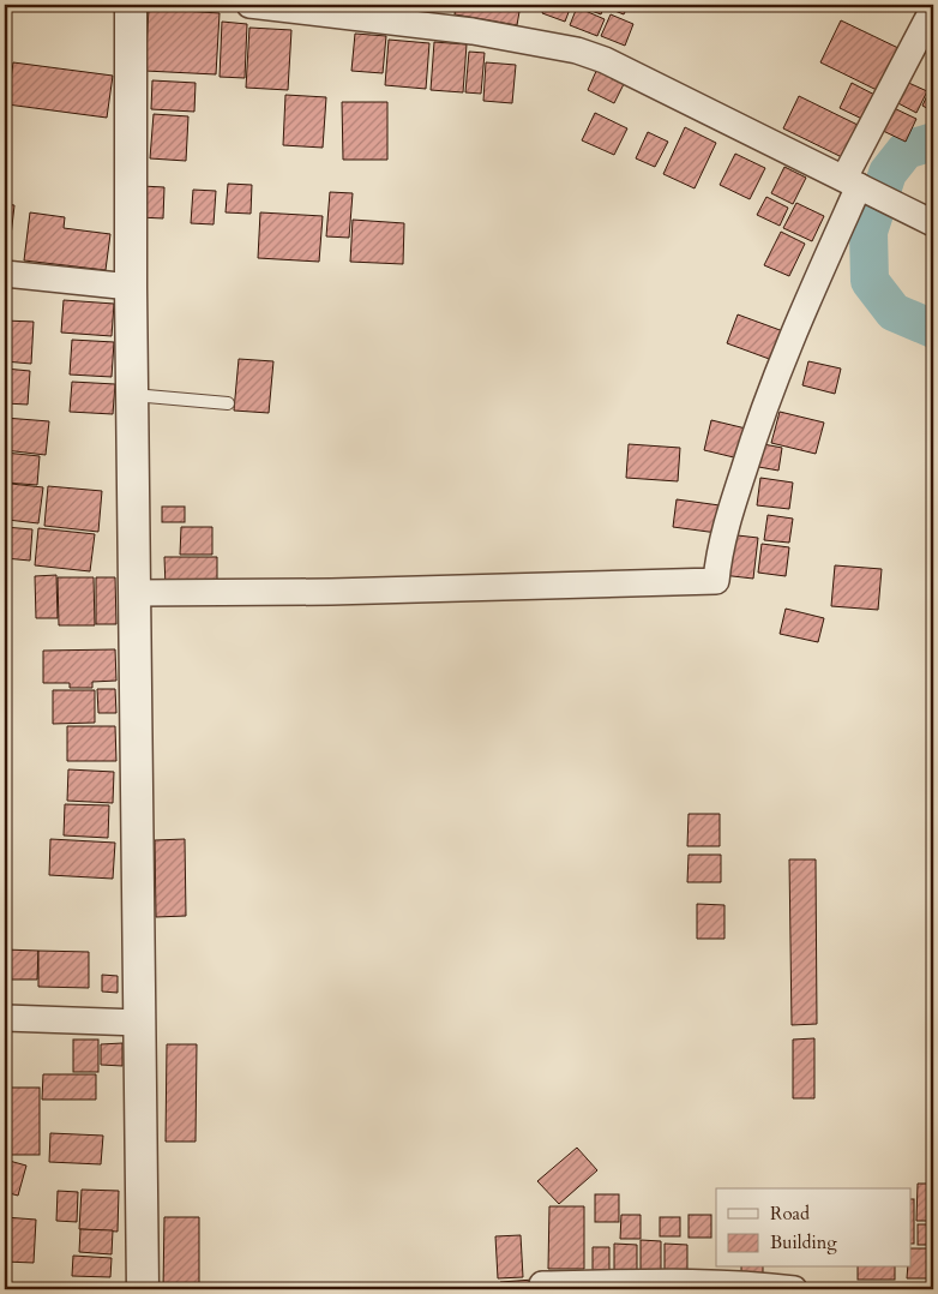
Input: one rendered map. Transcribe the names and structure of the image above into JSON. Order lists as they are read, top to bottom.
{
  "legend": ["Road", "Building"]
}
